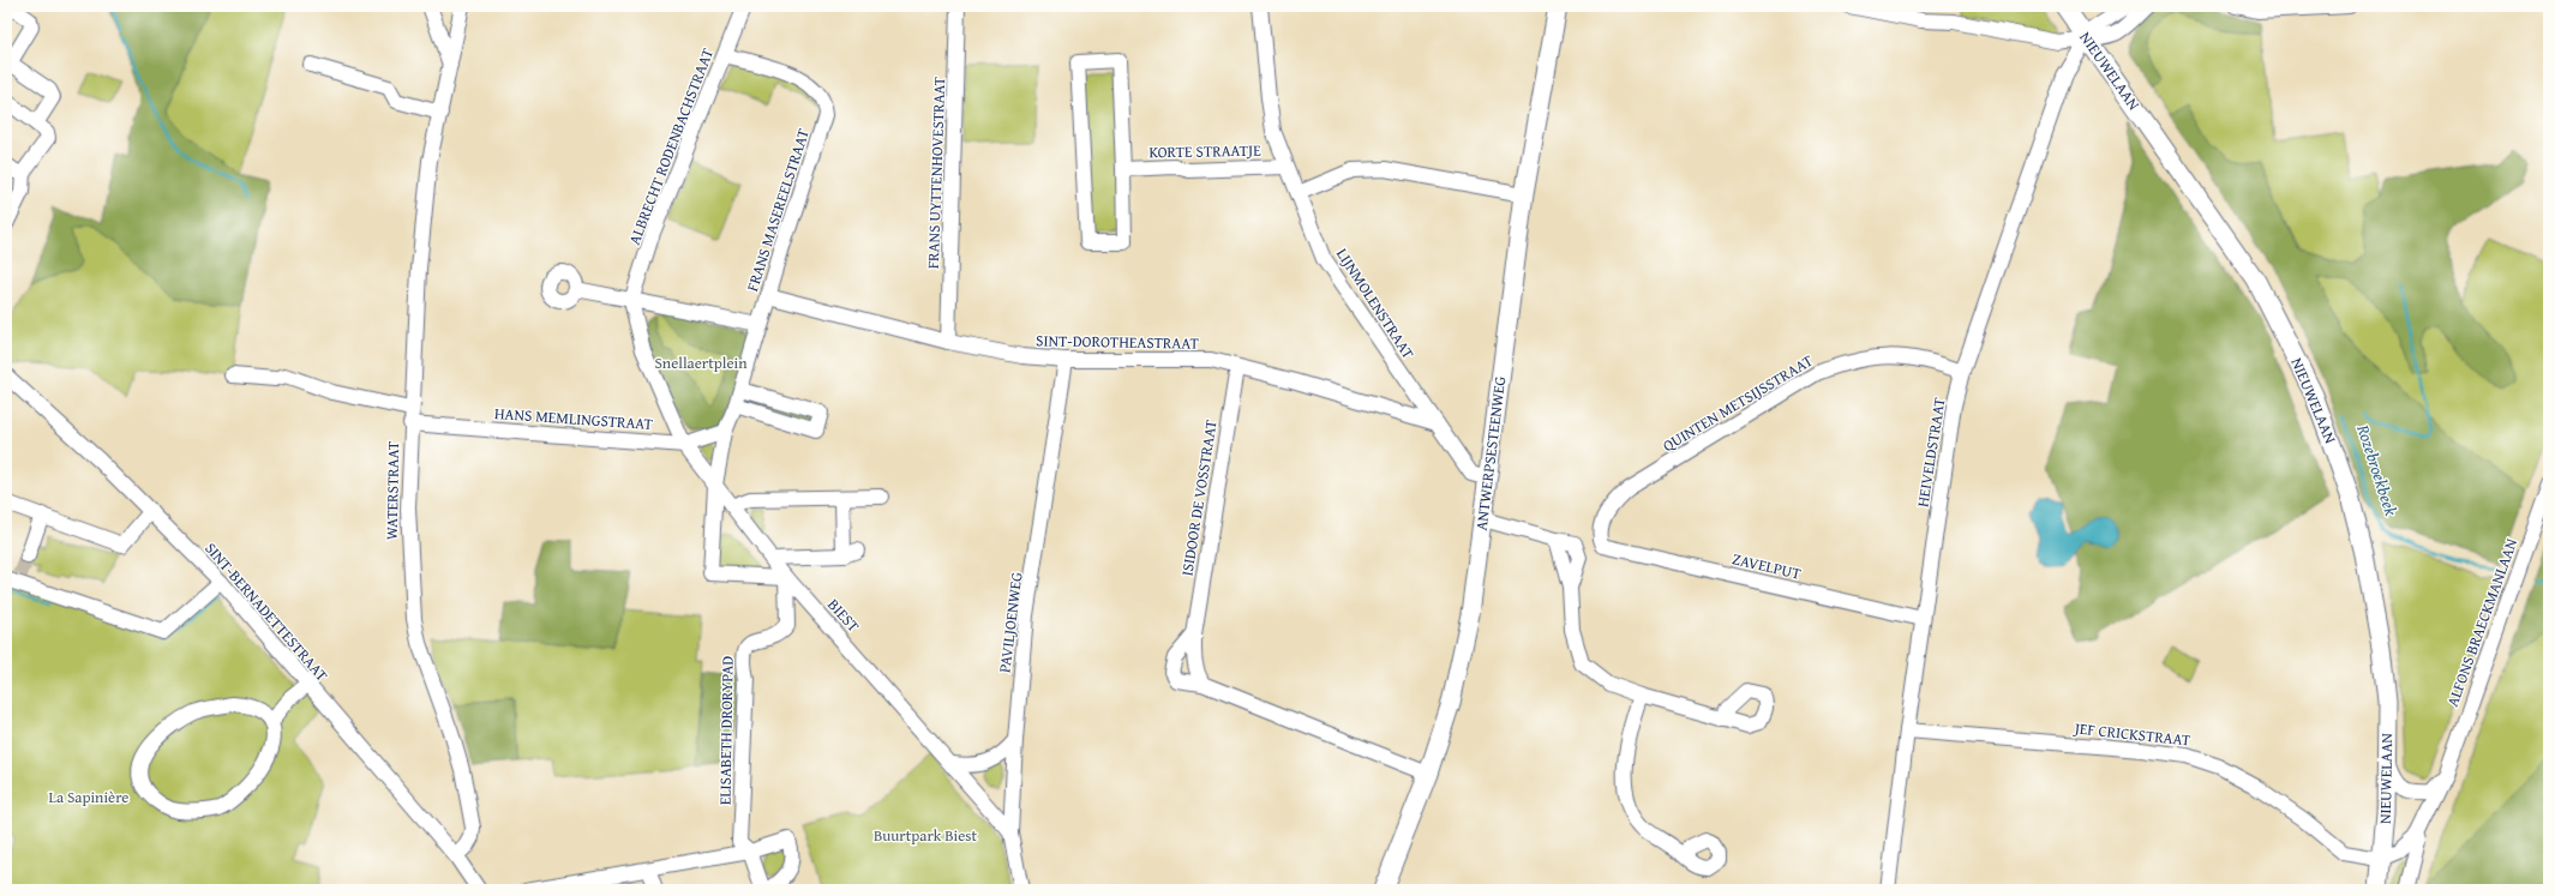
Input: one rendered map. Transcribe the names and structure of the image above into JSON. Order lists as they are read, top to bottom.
{
  "streets": {
    "main road": ["NIEUWELAAN", "ANTWERPSESTEENWEG"],
    "street": [
      "ALBRECHT RODENBACHSTRAAT",
      "KORTE STRAATJE",
      "FRANS UYTTENHOVESTRAAT",
      "FRANS MASEREELSTRAAT",
      "LIJNMOLENSTRAAT",
      "SINT-DOROTHEASTRAAT",
      "QUINTEN METSIJSSTRAAT",
      "HANS MEMLINGSTRAAT",
      "HEIVELDSTRAAT",
      "WATERSTRAAT",
      "ISIDOOR DE VOSSTRAAT",
      "ZAVELPUT",
      "SINT-BERNADETTESTRAAT",
      "BIEST",
      "PAVILJOENWEG",
      "ALFONS BRAECKMANLAAN",
      "ELISABETH DRORYPAD",
      "JEF CRICKSTRAAT"
    ]
  },
  "crossings": [
    ["NIEUWELAAN", "HEIVELDSTRAAT"],
    ["NIEUWELAAN", "ALFONS BRAECKMANLAAN"],
    ["NIEUWELAAN", "JEF CRICKSTRAAT"],
    ["ALBRECHT RODENBACHSTRAAT", "FRANS MASEREELSTRAAT"],
    ["KORTE STRAATJE", "LIJNMOLENSTRAAT"],
    ["FRANS UYTTENHOVESTRAAT", "SINT-DOROTHEASTRAAT"],
    ["FRANS MASEREELSTRAAT", "SINT-DOROTHEASTRAAT"],
    ["FRANS MASEREELSTRAAT", "BIEST"],
    ["FRANS MASEREELSTRAAT", "ELISABETH DRORYPAD"],
    ["LIJNMOLENSTRAAT", "SINT-DOROTHEASTRAAT"],
    ["LIJNMOLENSTRAAT", "ANTWERPSESTEENWEG"],
    ["SINT-DOROTHEASTRAAT", "ISIDOOR DE VOSSTRAAT"],
    ["SINT-DOROTHEASTRAAT", "PAVILJOENWEG"],
    ["QUINTEN METSIJSSTRAAT", "HEIVELDSTRAAT"],
    ["QUINTEN METSIJSSTRAAT", "ZAVELPUT"],
    ["HANS MEMLINGSTRAAT", "WATERSTRAAT"],
    ["HEIVELDSTRAAT", "ZAVELPUT"],
    ["HEIVELDSTRAAT", "JEF CRICKSTRAAT"],
    ["WATERSTRAAT", "SINT-BERNADETTESTRAAT"],
    ["BIEST", "PAVILJOENWEG"],
    ["BIEST", "ELISABETH DRORYPAD"],
    ["ALFONS BRAECKMANLAAN", "JEF CRICKSTRAAT"]
  ],
  "water": ["Rozebroekbeek"],
  "parks": ["Snellaertplein", "La Sapinière", "Buurtpark Biest"]
}
